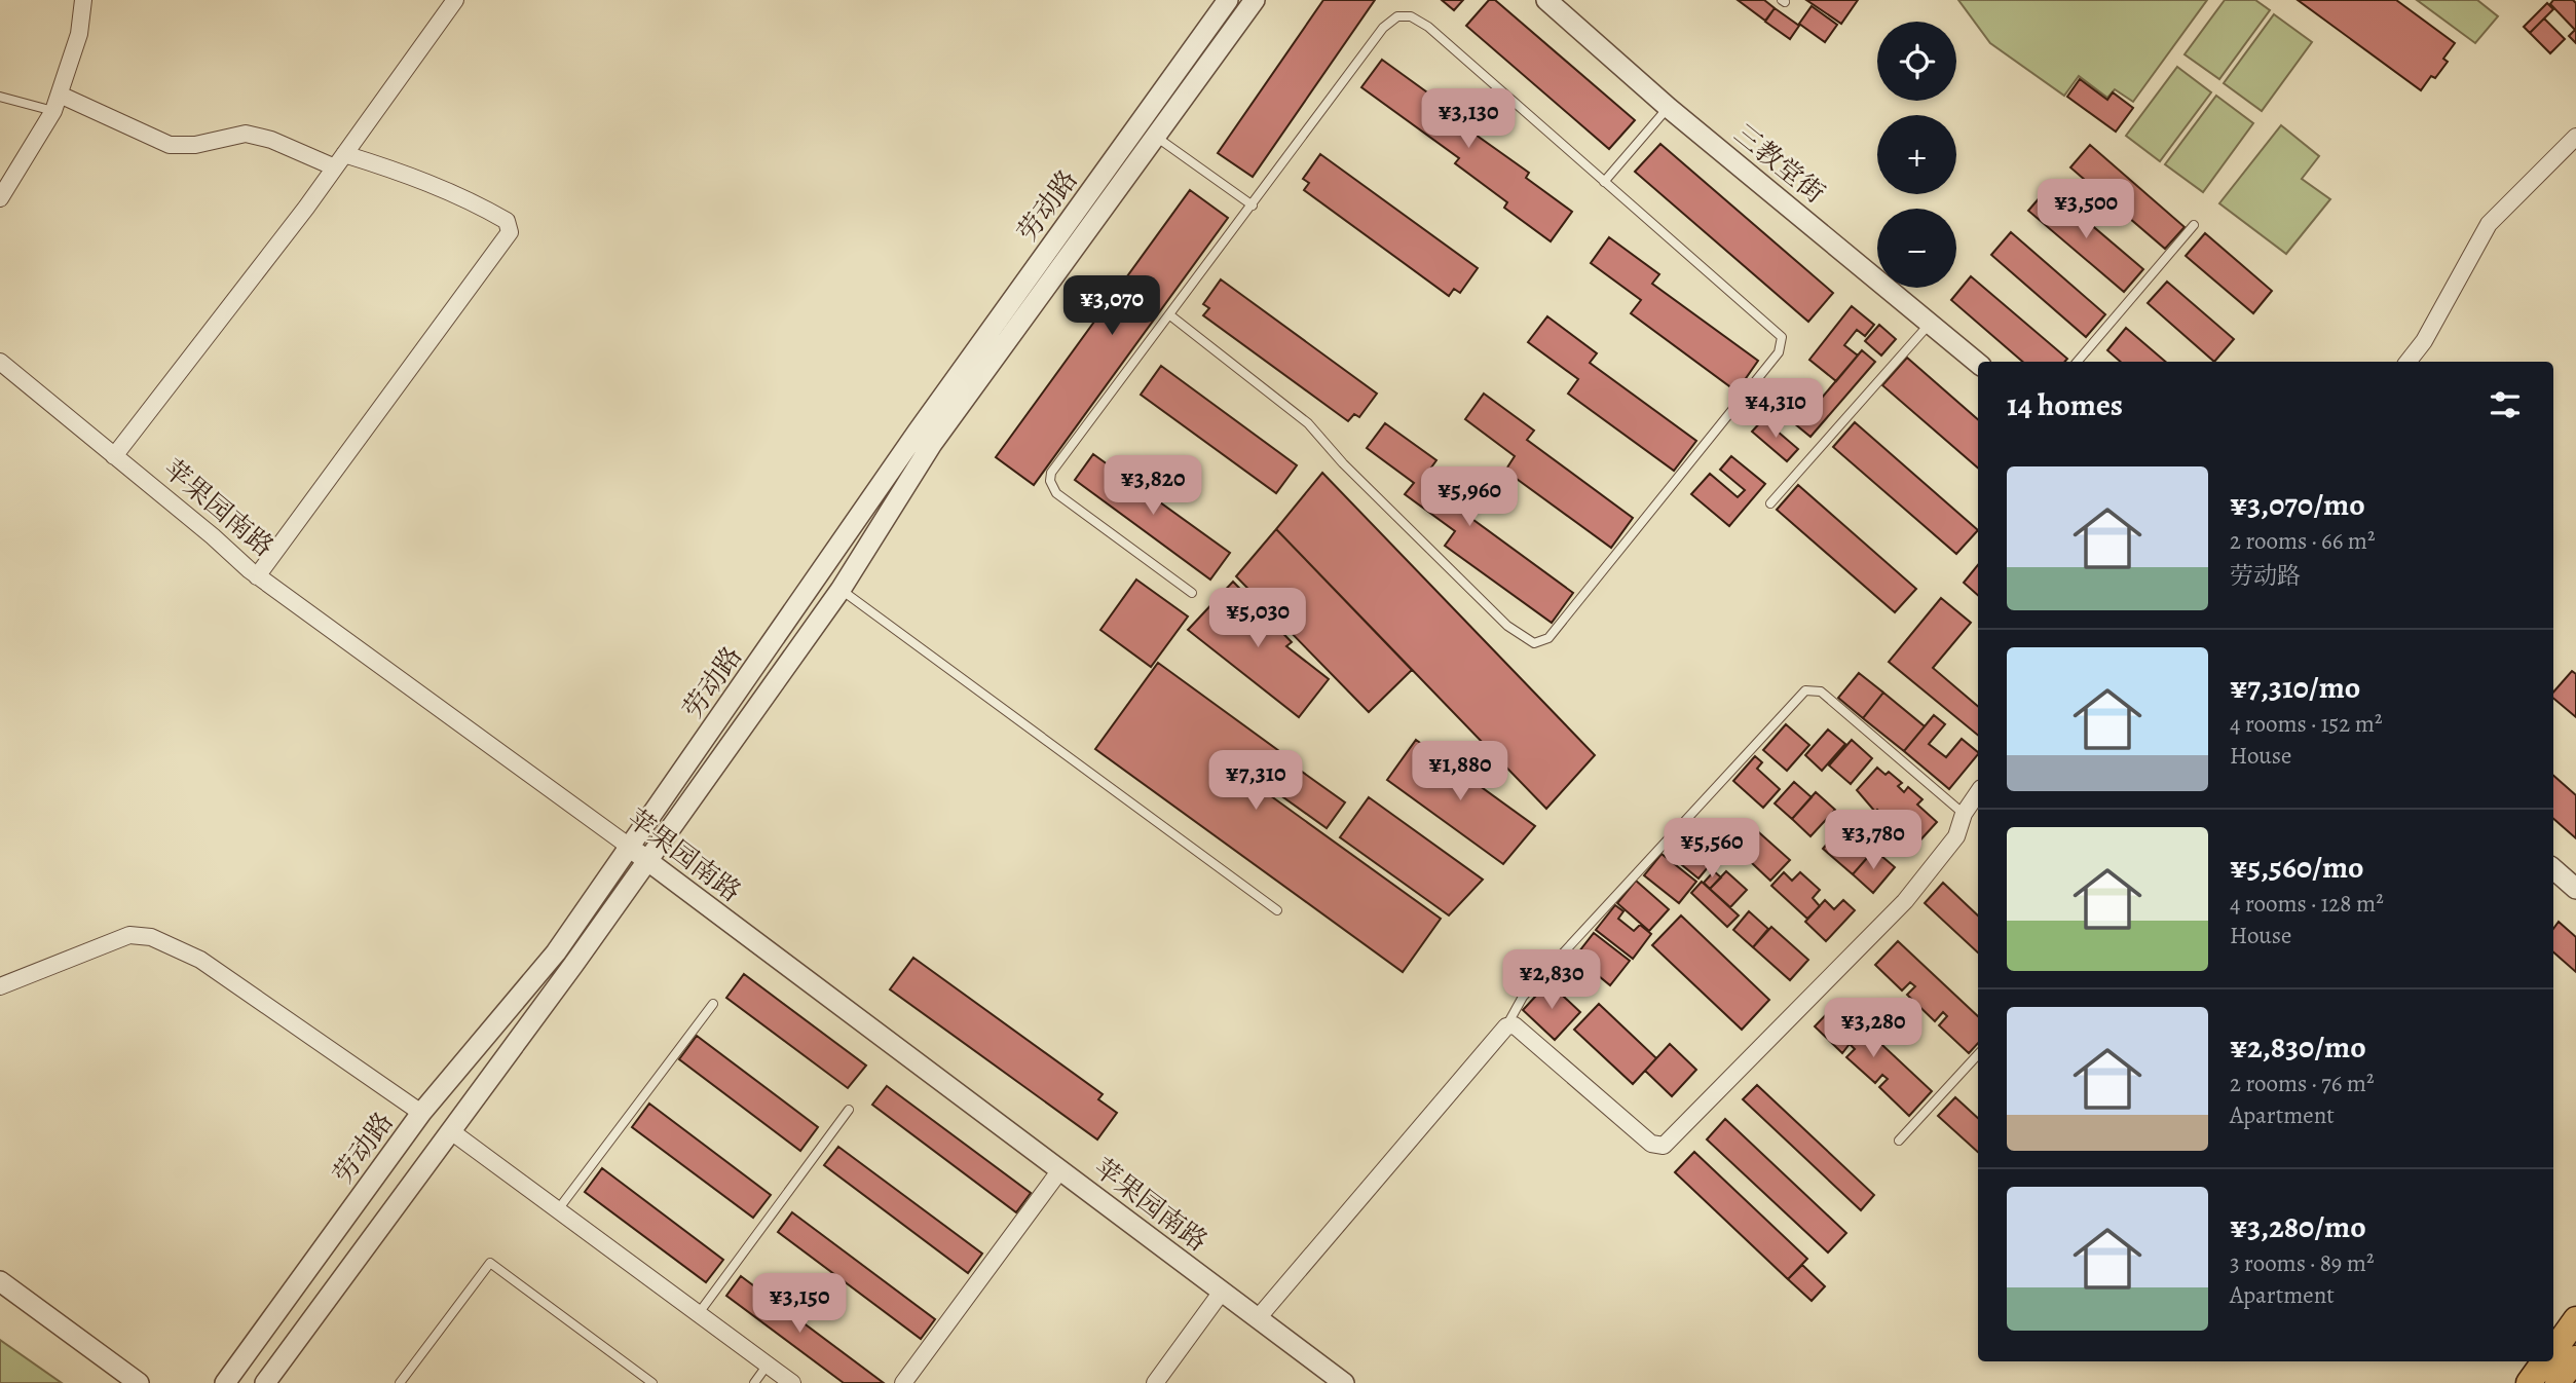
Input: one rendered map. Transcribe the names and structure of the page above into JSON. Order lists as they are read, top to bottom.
{
  "streets": {
    "street": ["三教堂街", "劳动路", "苹果园南路"]
  },
  "crossings": [
    ["劳动路", "苹果园南路"]
  ],
  "page": {
    "map_buttons": ["+", "−"],
    "price": [
      "¥3,130",
      "¥3,500",
      "¥3,070",
      "¥4,310",
      "¥3,820",
      "¥5,960",
      "¥5,030",
      "¥1,880",
      "¥7,310",
      "¥3,780",
      "¥5,560",
      "¥2,830",
      "¥3,280",
      "¥3,150"
    ],
    "heading": "14 homes",
    "list": [
      {
        "name": "¥3,070/mo",
        "note": "2 rooms · 66 m² · 劳动路"
      },
      {
        "name": "¥7,310/mo",
        "note": "4 rooms · 152 m² · House"
      },
      {
        "name": "¥5,560/mo",
        "note": "4 rooms · 128 m² · House"
      },
      {
        "name": "¥2,830/mo",
        "note": "2 rooms · 76 m² · Apartment"
      },
      {
        "name": "¥3,280/mo",
        "note": "3 rooms · 89 m² · Apartment"
      }
    ]
  }
}
